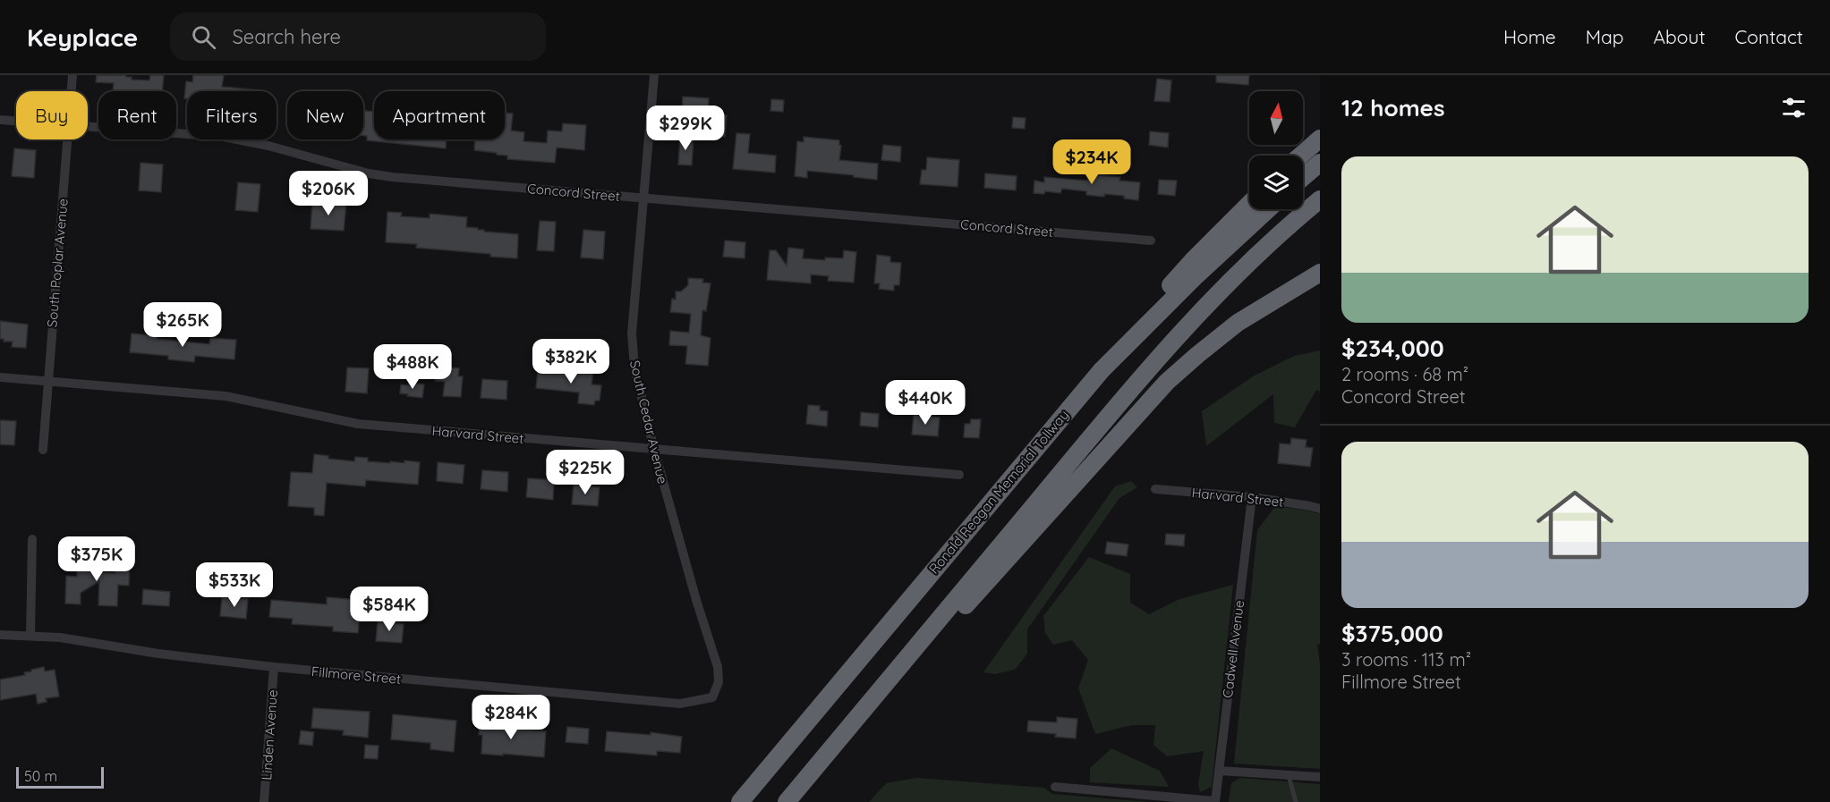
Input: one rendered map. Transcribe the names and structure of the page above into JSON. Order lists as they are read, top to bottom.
{
  "streets": {
    "highway": ["Ronald Reagan Memorial Tollway"],
    "street": [
      "Concord Street",
      "South Poplar Avenue",
      "South Cedar Avenue",
      "Harvard Street",
      "Cadwell Avenue",
      "Fillmore Street",
      "Linden Avenue"
    ]
  },
  "crossings": [
    ["Concord Street", "South Cedar Avenue"],
    ["South Poplar Avenue", "Harvard Street"],
    ["South Cedar Avenue", "Harvard Street"],
    ["South Cedar Avenue", "Fillmore Street"],
    ["Harvard Street", "Cadwell Avenue"],
    ["Fillmore Street", "Linden Avenue"]
  ],
  "scale_bar": "50 m",
  "north": "top",
  "page": {
    "header": "Keyplace",
    "search": "Search here",
    "nav": [
      "Home",
      "Map",
      "About",
      "Contact"
    ],
    "heading": "12 homes",
    "chip": [
      "Buy",
      "Rent",
      "Filters",
      "New",
      "Apartment"
    ],
    "price": [
      "$299K",
      "$234K",
      "$206K",
      "$265K",
      "$382K",
      "$488K",
      "$440K",
      "$225K",
      "$375K",
      "$533K",
      "$584K",
      "$284K"
    ],
    "list": [
      {
        "name": "$234,000",
        "note": "2 rooms · 68 m² · Concord Street"
      },
      {
        "name": "$375,000",
        "note": "3 rooms · 113 m² · Fillmore Street"
      }
    ],
    "scale": "50 m"
  }
}
